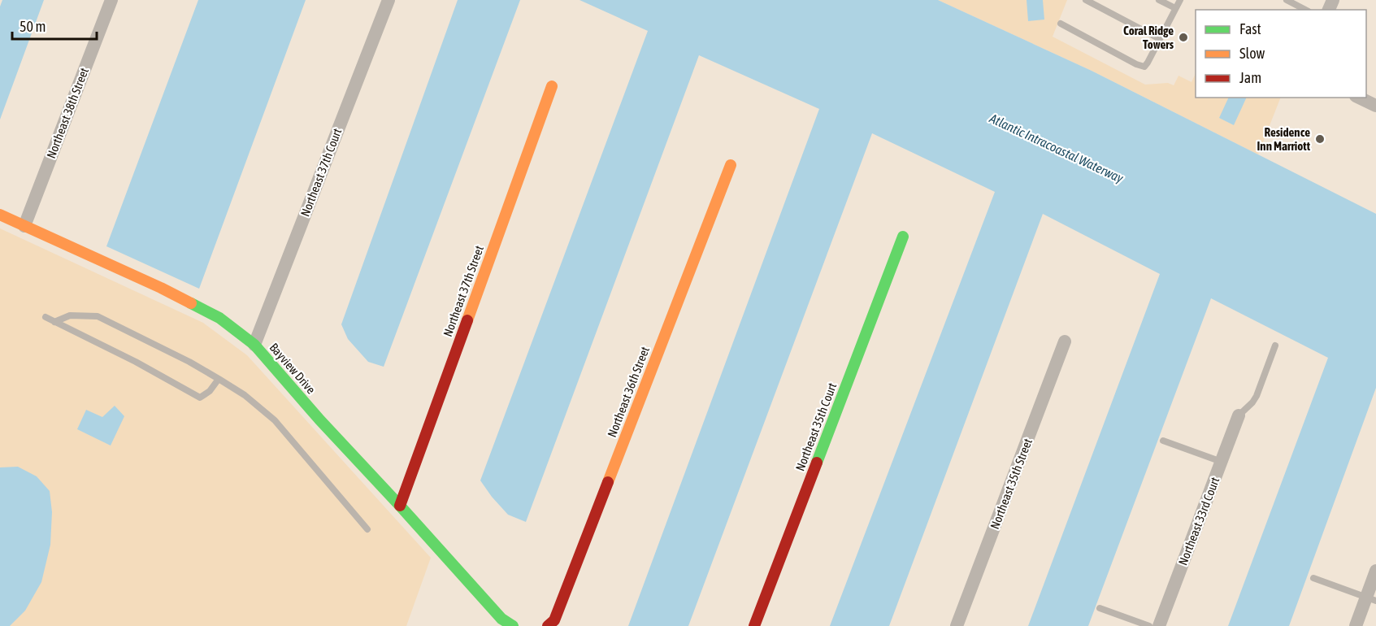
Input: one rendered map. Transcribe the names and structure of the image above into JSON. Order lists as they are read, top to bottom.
{
  "streets": {
    "street": [
      "Northeast 38th Street",
      "Northeast 37th Court",
      "Northeast 37th Street",
      "Bayview Drive",
      "Northeast 36th Street",
      "Northeast 35th Court",
      "Northeast 35th Street",
      "Northeast 33rd Court"
    ]
  },
  "crossings": [
    ["Northeast 38th Street", "Bayview Drive"],
    ["Northeast 37th Court", "Bayview Drive"],
    ["Northeast 37th Street", "Bayview Drive"]
  ],
  "water": ["Atlantic Intracoastal Waterway"],
  "places": ["Coral Ridge Towers", "Residence Inn Marriott"],
  "legend": ["Fast", "Slow", "Jam"],
  "scale_bar": "50 m"
}
